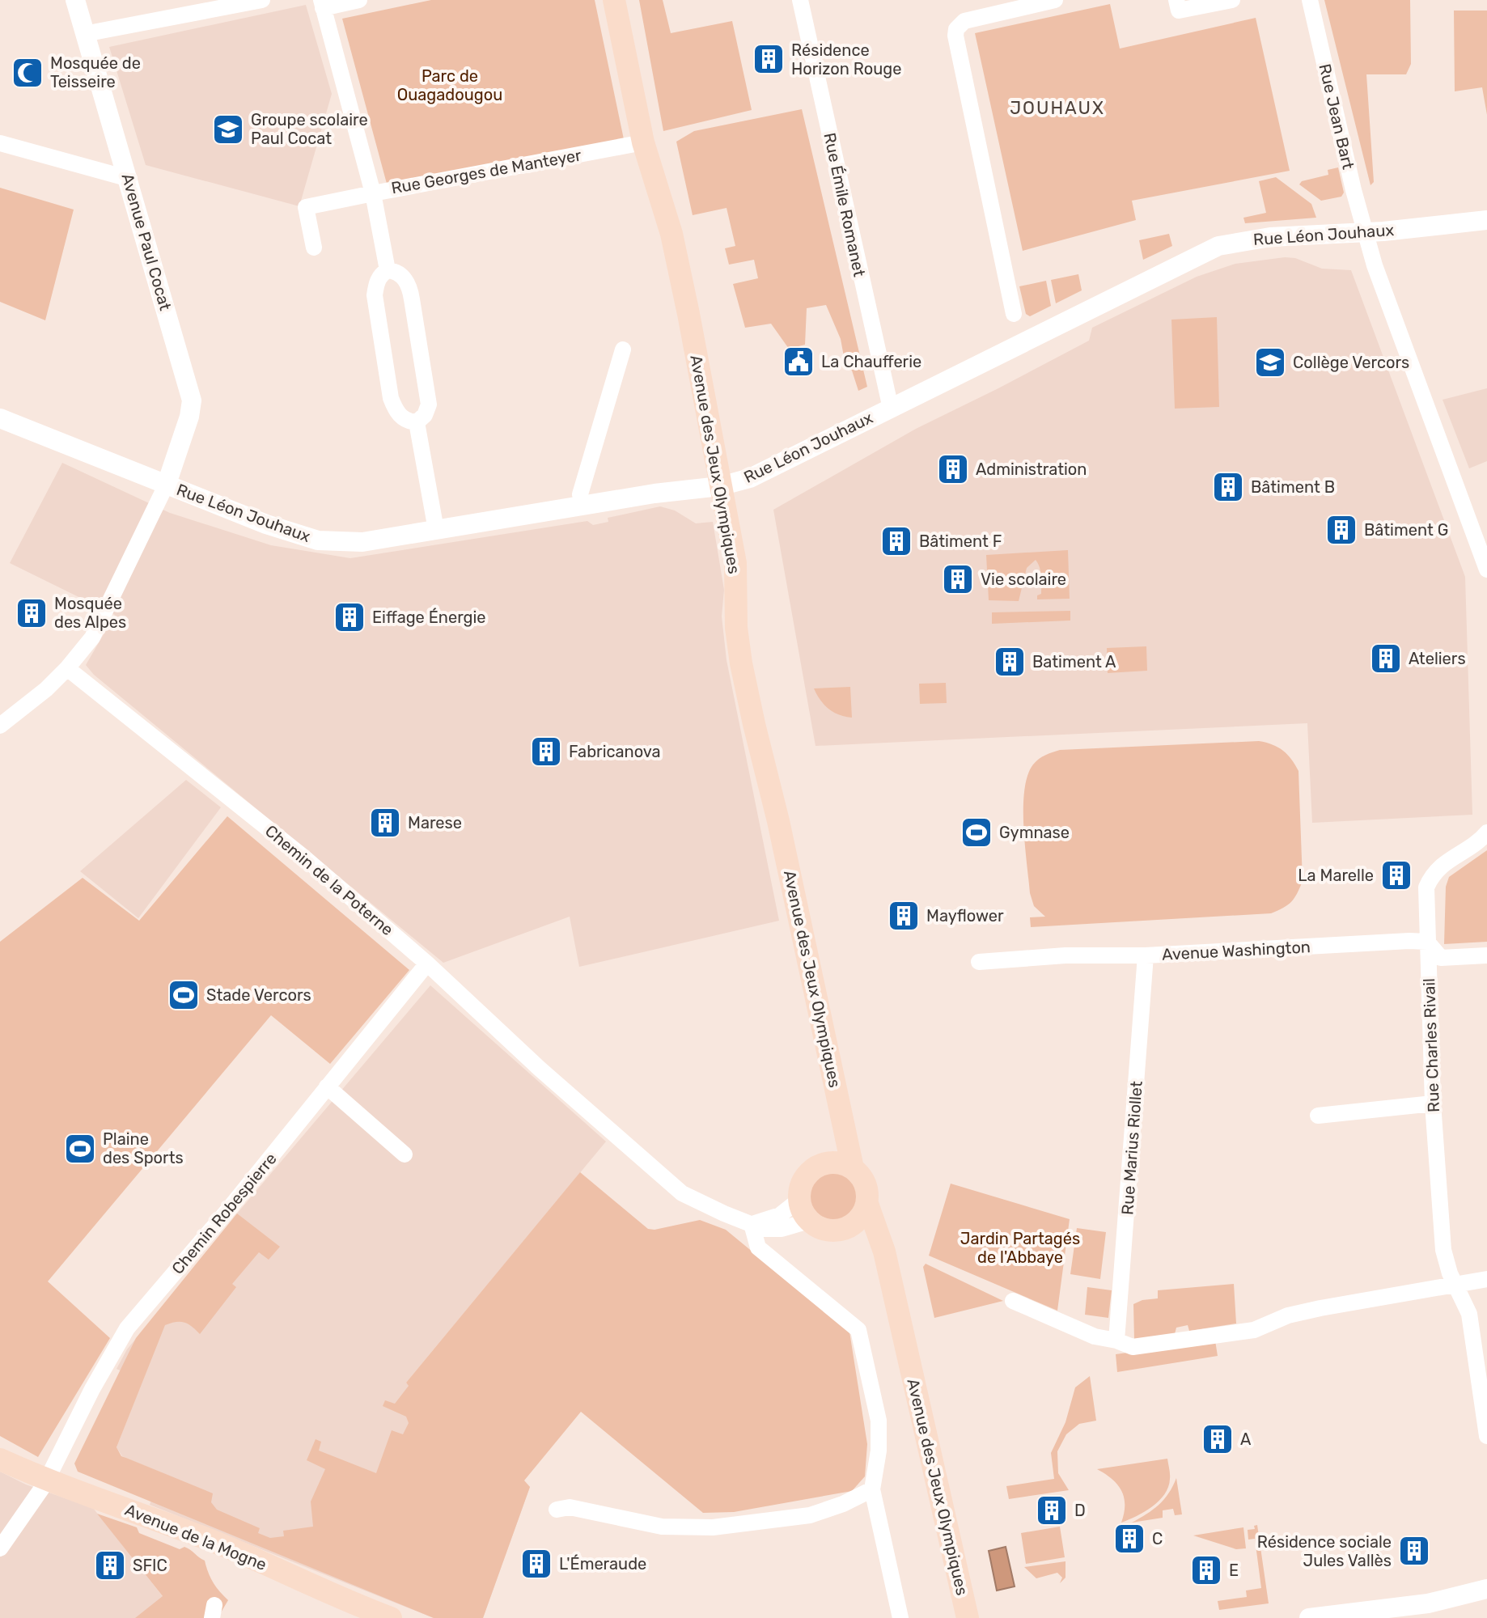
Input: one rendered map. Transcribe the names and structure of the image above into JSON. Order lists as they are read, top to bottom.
{
  "streets": {
    "main road": ["Avenue des Jeux Olympiques", "Avenue de la Mogne"],
    "street": [
      "Rue Jean Bart",
      "Rue Georges de Manteyer",
      "Rue Émile Romanet",
      "Rue Léon Jouhaux",
      "Avenue Paul Cocat",
      "Chemin de la Poterne",
      "Avenue Washington",
      "Rue Charles Rivail",
      "Rue Marius Riollet",
      "Chemin Robespierre"
    ]
  },
  "crossings": [
    ["Rue Jean Bart", "Rue Léon Jouhaux"],
    ["Rue Georges de Manteyer", "Avenue des Jeux Olympiques"],
    ["Rue Émile Romanet", "Rue Léon Jouhaux"],
    ["Rue Léon Jouhaux", "Avenue Paul Cocat"],
    ["Rue Léon Jouhaux", "Avenue des Jeux Olympiques"],
    ["Avenue des Jeux Olympiques", "Chemin de la Poterne"],
    ["Chemin de la Poterne", "Chemin Robespierre"],
    ["Avenue Washington", "Rue Charles Rivail"],
    ["Avenue Washington", "Rue Marius Riollet"],
    ["Chemin Robespierre", "Avenue de la Mogne"]
  ],
  "districts": ["JOUHAUX"],
  "parks": ["Parc de Ouagadougou", "Jardin Partagés de l'Abbaye"],
  "places": {
    "building": [
      "Résidence Horizon Rouge",
      "Administration",
      "Bâtiment B",
      "Bâtiment G",
      "Bâtiment F",
      "Vie scolaire",
      "Mosquée des Alpes",
      "Eiffage Énergie",
      "Ateliers",
      "Batiment A",
      "Fabricanova",
      "Marese",
      "La Marelle",
      "Mayflower",
      "A",
      "D",
      "C",
      "Résidence sociale Jules Vallès",
      "L'Émeraude",
      "SFIC",
      "E"
    ],
    "mosque": ["Mosquée de Teisseire"],
    "school or university": ["Groupe scolaire Paul Cocat", "Collège Vercors"],
    "public building": ["La Chaufferie"],
    "sports": ["Gymnase", "Stade Vercors", "Plaine des Sports"]
  }
}
